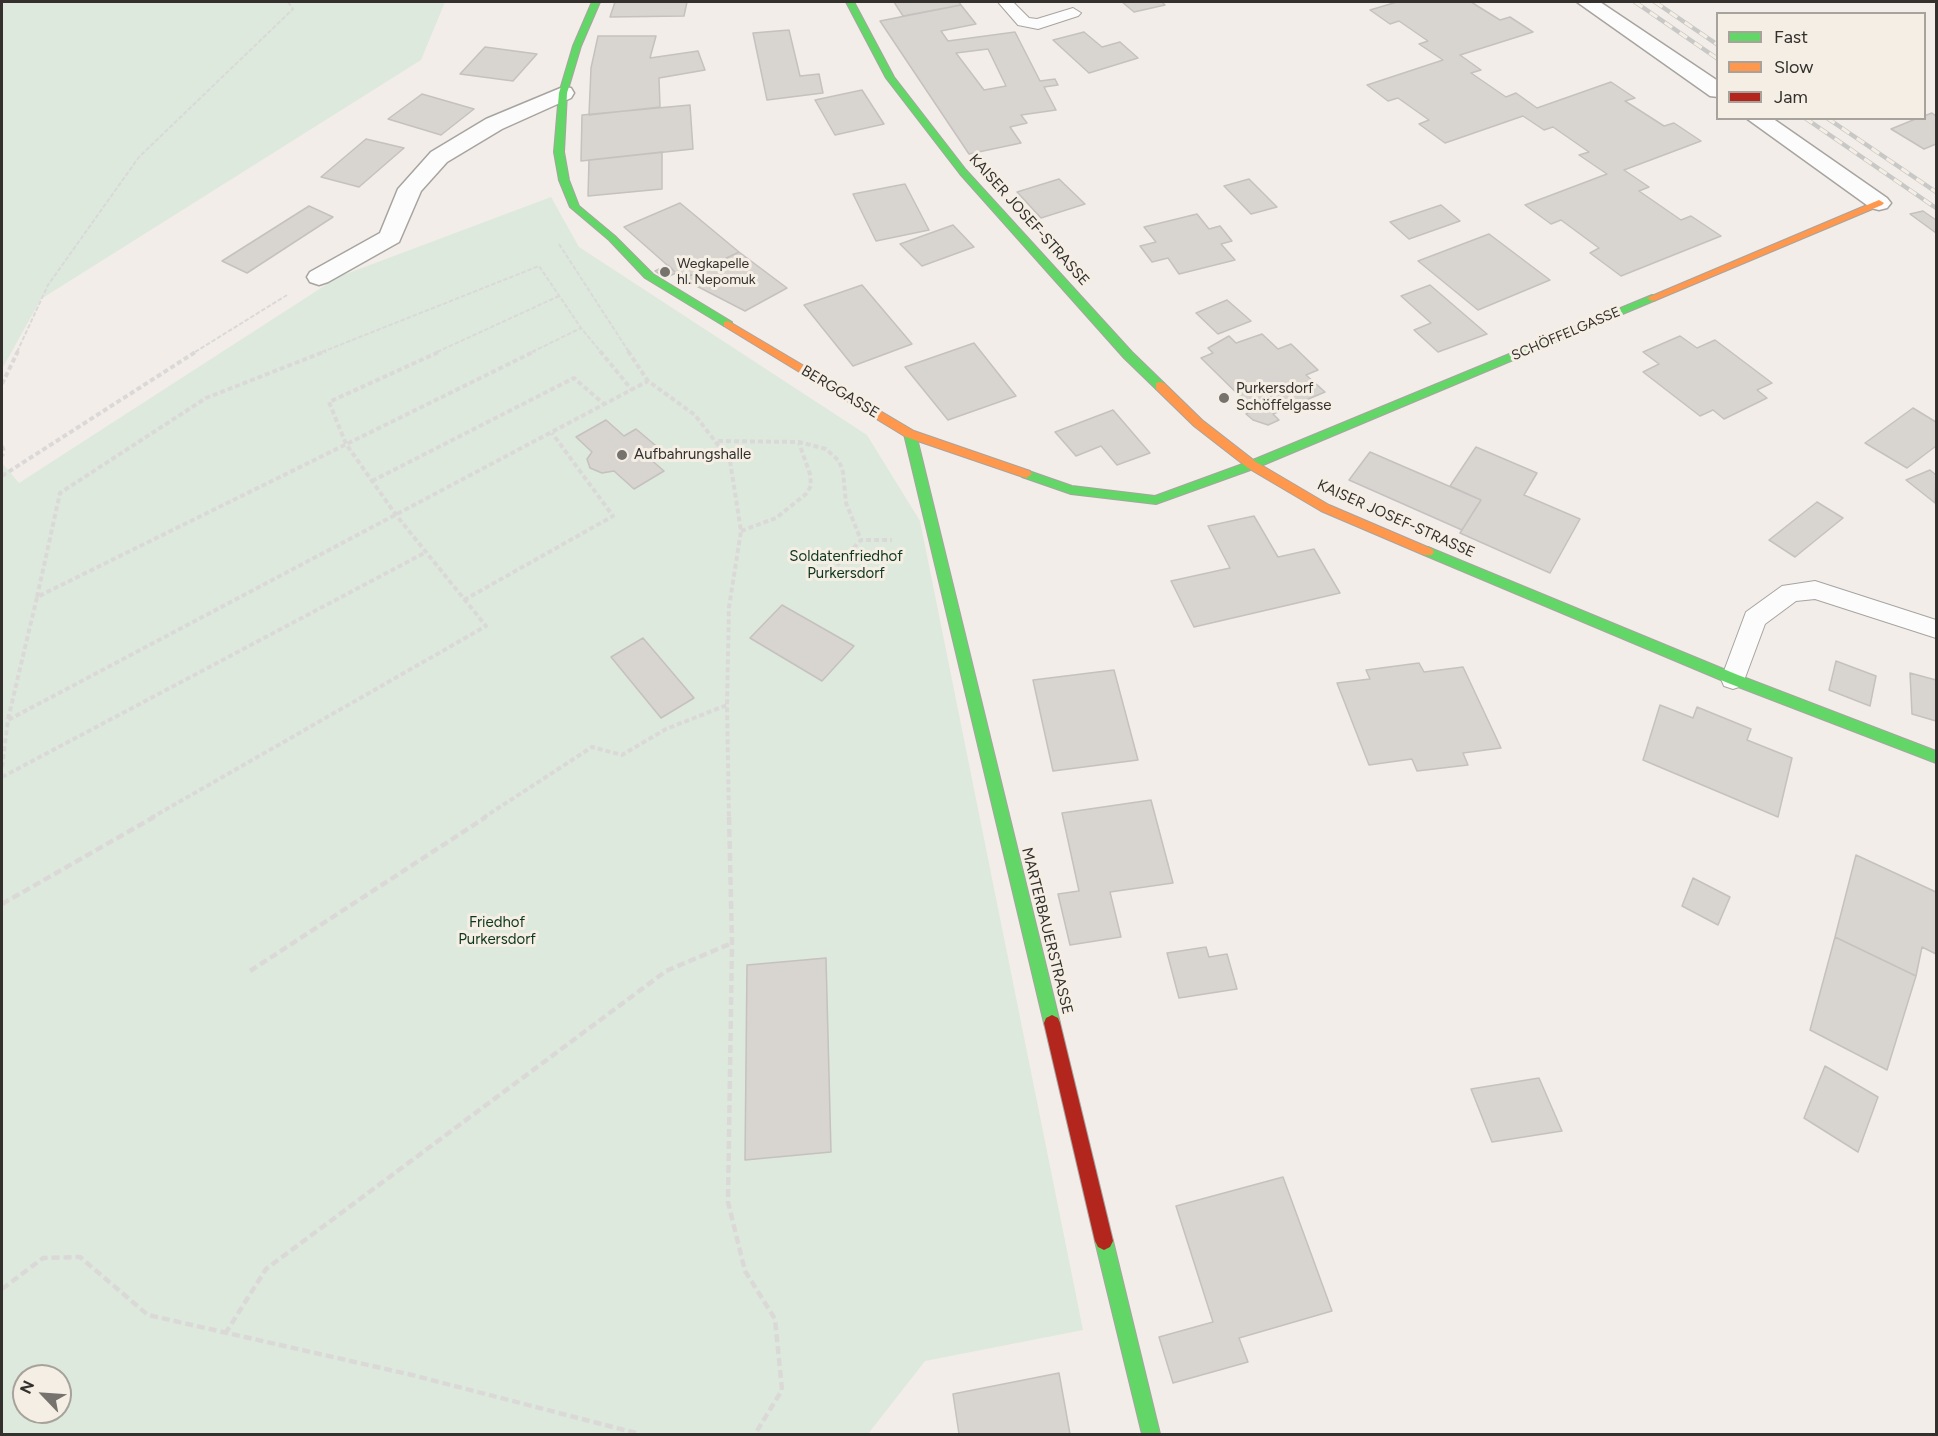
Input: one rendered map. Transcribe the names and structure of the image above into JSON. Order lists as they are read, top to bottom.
{
  "streets": {
    "street": [
      "KAISER JOSEF-STRASSE",
      "SCHÖFFELGASSE",
      "BERGGASSE",
      "MARTERBAUERSTRASSE"
    ]
  },
  "crossings": [
    ["KAISER JOSEF-STRASSE", "SCHÖFFELGASSE"],
    ["KAISER JOSEF-STRASSE", "BERGGASSE"],
    ["SCHÖFFELGASSE", "BERGGASSE"],
    ["BERGGASSE", "MARTERBAUERSTRASSE"]
  ],
  "parks": ["Soldatenfriedhof Purkersdorf", "Friedhof Purkersdorf"],
  "places": ["Wegkapelle hl. Nepomuk", "Purkersdorf Schöffelgasse", "Aufbahrungshalle"],
  "legend": ["Fast", "Slow", "Jam"],
  "north": "top left"
}
